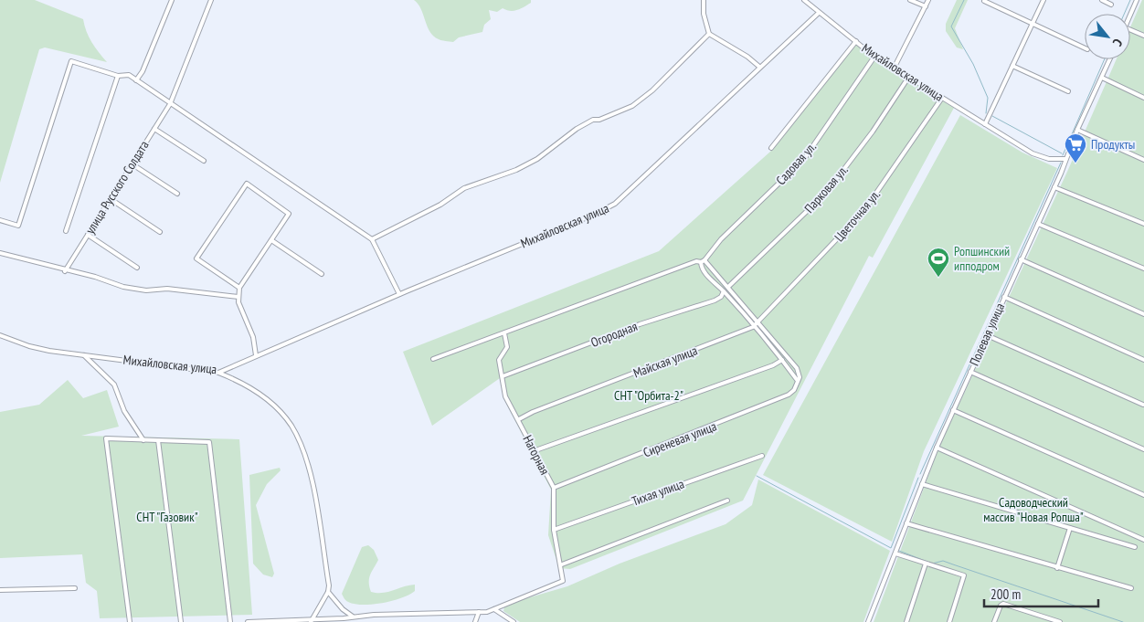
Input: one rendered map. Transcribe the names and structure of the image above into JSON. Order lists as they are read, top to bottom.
{
  "streets": {
    "street": [
      "Михайловская улица",
      "Садовая ул.",
      "улица Русского Солдата",
      "Парковая ул.",
      "Цветочная ул.",
      "Огородная",
      "Полевая улица",
      "Майская улица",
      "Сиреневая улица",
      "Нагорная",
      "Тихая улица"
    ]
  },
  "crossings": [
    ["Михайловская улица", "Садовая ул."],
    ["Михайловская улица", "Парковая ул."],
    ["Михайловская улица", "Цветочная ул."],
    ["Михайловская улица", "Полевая улица"],
    ["Цветочная ул.", "Майская улица"],
    ["Огородная", "Нагорная"],
    ["Майская улица", "Нагорная"],
    ["Сиреневая улица", "Нагорная"],
    ["Нагорная", "Тихая улица"]
  ],
  "parks": ["СНТ \"Орбита-2\"", "Садоводческий массив \"Новая Ропша\"", "СНТ \"Газовик\""],
  "places": {
    "supermarket": ["Продукты"],
    "sports": ["Ропшинский ипподром"]
  },
  "scale_bar": "200 m",
  "north": "bottom right"
}
